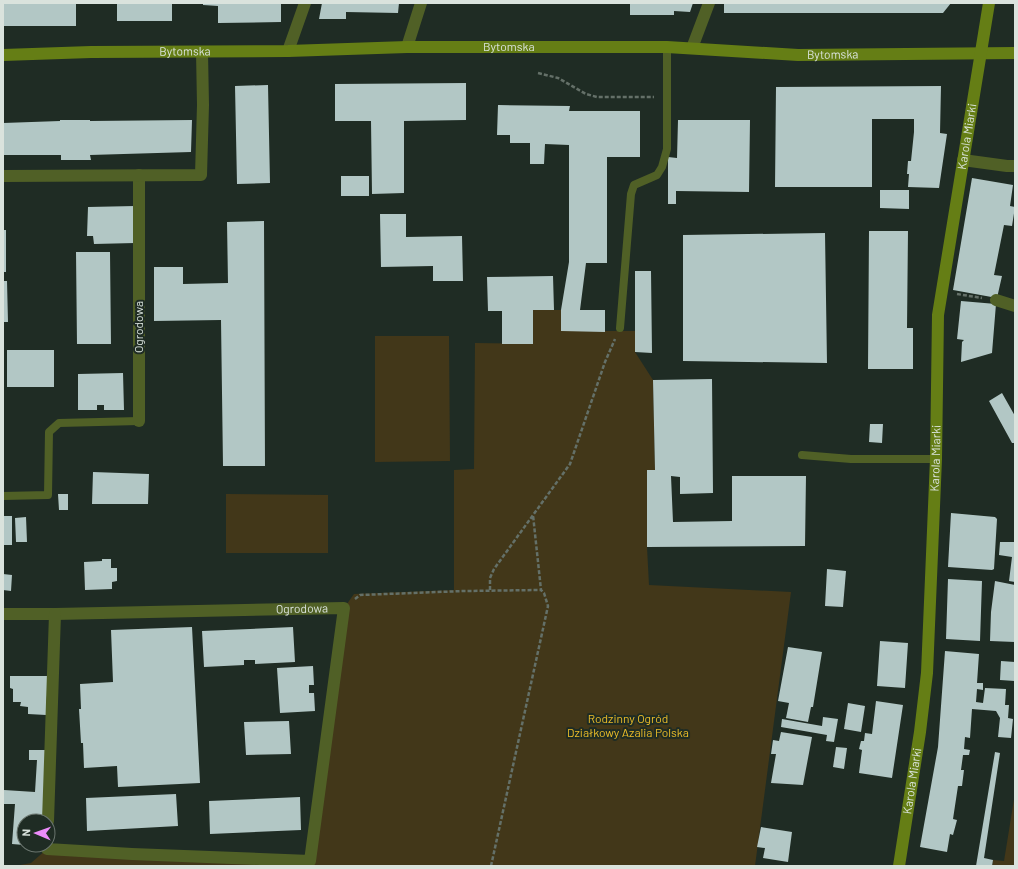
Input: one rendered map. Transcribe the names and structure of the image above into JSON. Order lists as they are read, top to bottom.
{
  "streets": {
    "street": ["Bytomska", "Karola Miarki", "Ogrodowa"]
  },
  "crossings": [
    ["Bytomska", "Karola Miarki"]
  ],
  "parks": ["Rodzinny Ogród Działkowy Azalia Polska"],
  "north": "left"
}
